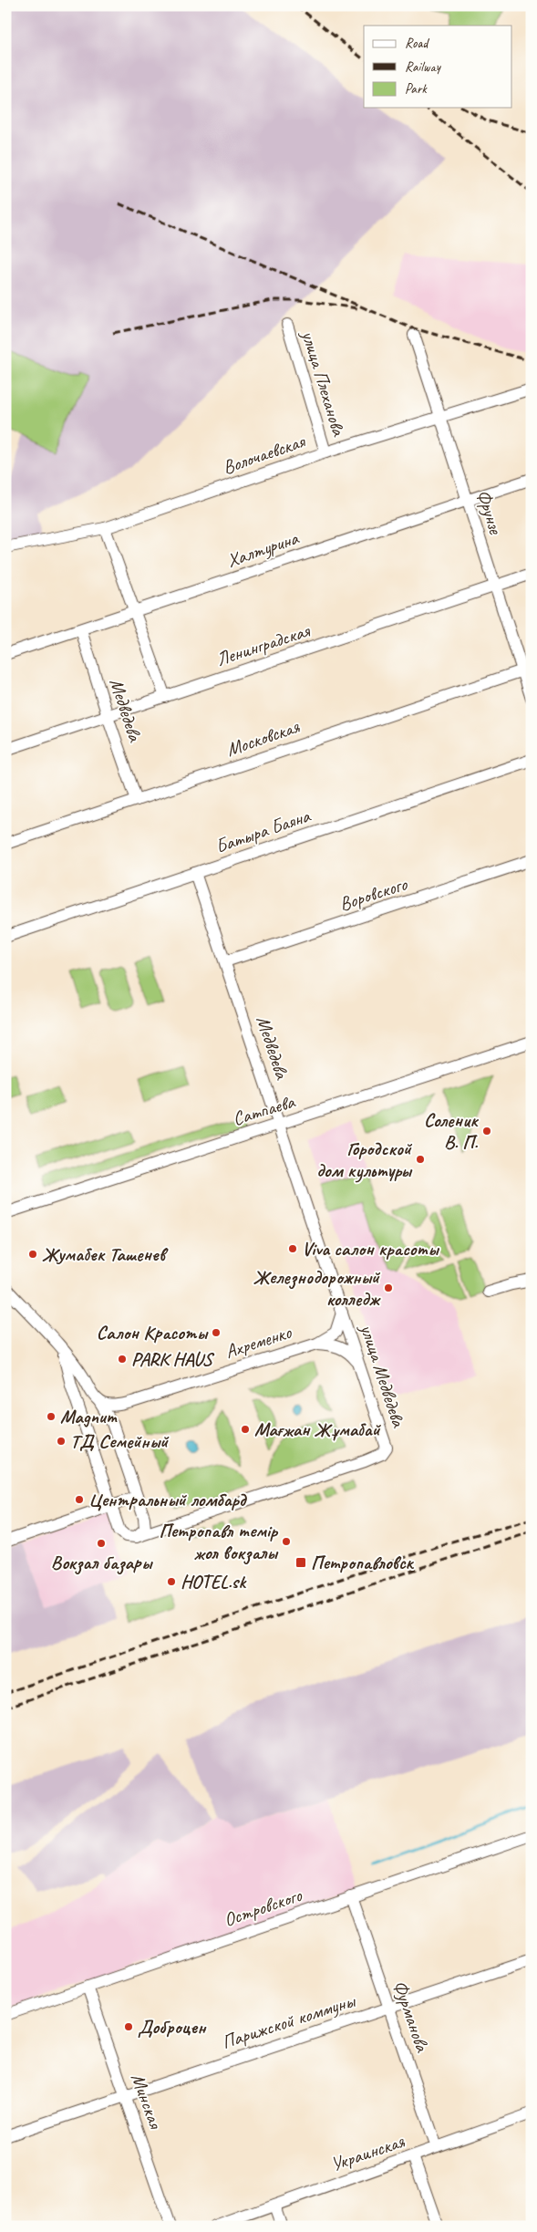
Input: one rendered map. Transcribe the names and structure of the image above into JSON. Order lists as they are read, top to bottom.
{
  "streets": {
    "street": [
      "улица Плеханова",
      "Волочаевская",
      "Фрунзе",
      "Халтурина",
      "Ленинградская",
      "Медведева",
      "Московская",
      "Батыра Баяна",
      "Воровского",
      "Сатпаева",
      "Ахременко",
      "улица Медведева",
      "Островского",
      "Фурманова",
      "Парижской коммуны",
      "Минская",
      "Украинская"
    ]
  },
  "crossings": [
    ["улица Плеханова", "Волочаевская"],
    ["Волочаевская", "Фрунзе"],
    ["Волочаевская", "Медведева"],
    ["Фрунзе", "Халтурина"],
    ["Фрунзе", "Ленинградская"],
    ["Фрунзе", "Московская"],
    ["Халтурина", "Медведева"],
    ["Ленинградская", "Медведева"],
    ["Медведева", "Московская"],
    ["Медведева", "Батыра Баяна"],
    ["Медведева", "Воровского"],
    ["Медведева", "Сатпаева"],
    ["Медведева", "Ахременко"],
    ["Медведева", "улица Медведева"],
    ["Ахременко", "улица Медведева"],
    ["Островского", "Фурманова"],
    ["Островского", "Минская"],
    ["Фурманова", "Парижской коммуны"],
    ["Фурманова", "Украинская"],
    ["Парижской коммуны", "Минская"]
  ],
  "places": {
    "other": [
      "Соленик В. П.",
      "Городской дом культуры",
      "Viva cалон красоты",
      "Жумабек Ташенев",
      "Железнодорожный колледж",
      "Салон Красоты",
      "PARK HAUS",
      "Magnum",
      "Мағжан Жұмабай",
      "ТД Семейный",
      "Центральный ломбард",
      "Петропавл темір жол вокзалы",
      "Вокзал базары",
      "HOTEL.sk",
      "Доброцен"
    ],
    "transit": ["Петропавловск"]
  },
  "legend": ["Road", "Railway", "Park"]
}
